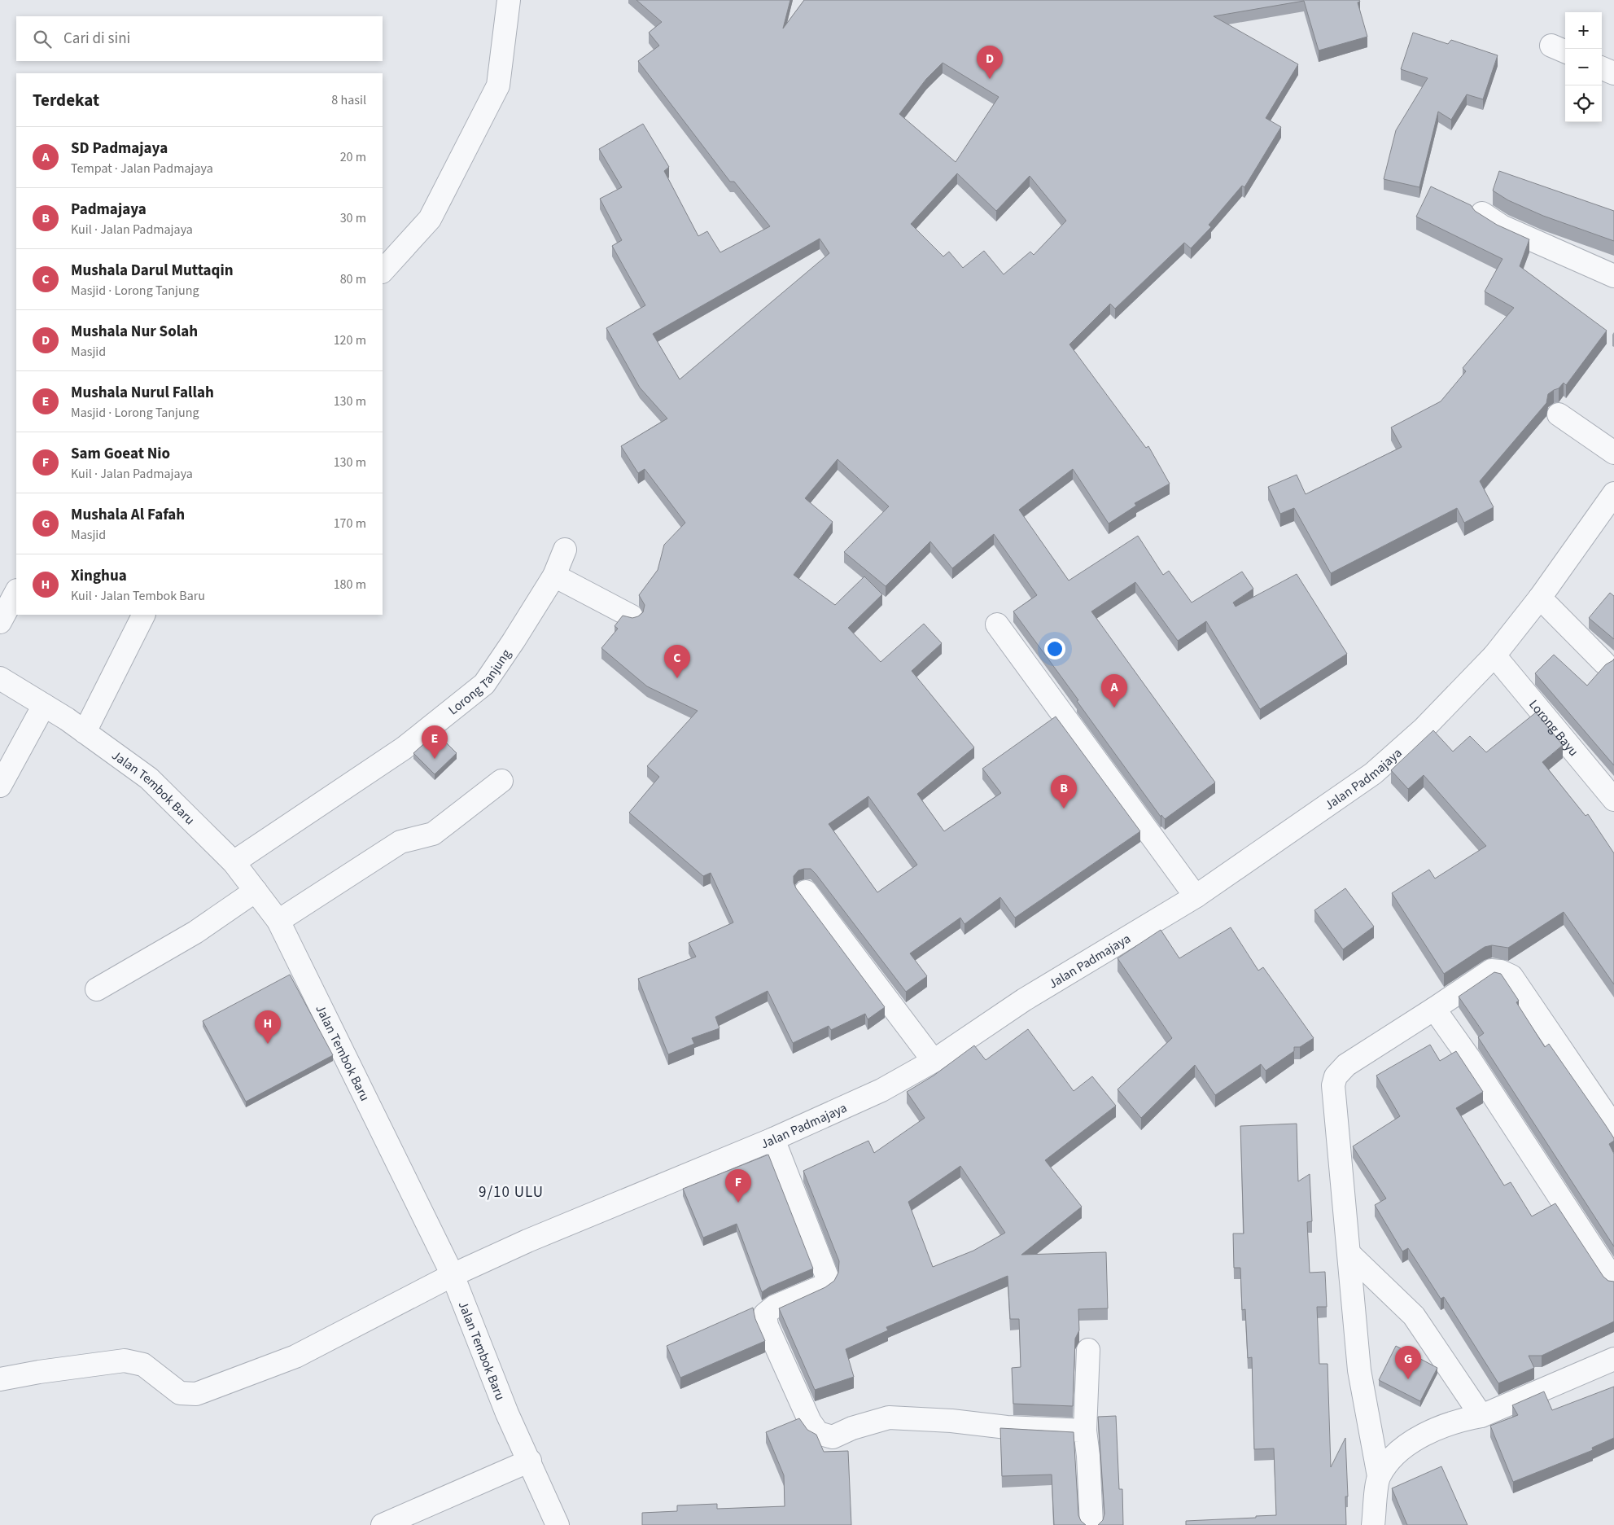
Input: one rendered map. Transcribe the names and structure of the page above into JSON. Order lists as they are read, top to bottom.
{
  "streets": {
    "street": [
      "Lorong Tanjung",
      "Lorong Bayu",
      "Jalan Padmajaya",
      "Jalan Tembok Baru"
    ]
  },
  "crossings": [
    ["Lorong Tanjung", "Jalan Tembok Baru"],
    ["Lorong Bayu", "Jalan Padmajaya"],
    ["Jalan Padmajaya", "Jalan Tembok Baru"]
  ],
  "districts": ["9/10 ULU"],
  "page": {
    "map_buttons": ["+", "−"],
    "search": "Cari di sini",
    "pins": [
      "D",
      "C",
      "A",
      "E",
      "B",
      "H",
      "F",
      "G"
    ],
    "heading": ["Terdekat", "8 hasil"],
    "list": [
      {
        "mark": "A",
        "name": "SD Padmajaya",
        "note": "Tempat · Jalan Padmajaya",
        "value": "20 m"
      },
      {
        "mark": "B",
        "name": "Padmajaya",
        "note": "Kuil · Jalan Padmajaya",
        "value": "30 m"
      },
      {
        "mark": "C",
        "name": "Mushala Darul Muttaqin",
        "note": "Masjid · Lorong Tanjung",
        "value": "80 m"
      },
      {
        "mark": "D",
        "name": "Mushala Nur Solah",
        "note": "Masjid",
        "value": "120 m"
      },
      {
        "mark": "E",
        "name": "Mushala Nurul Fallah",
        "note": "Masjid · Lorong Tanjung",
        "value": "130 m"
      },
      {
        "mark": "F",
        "name": "Sam Goeat Nio",
        "note": "Kuil · Jalan Padmajaya",
        "value": "130 m"
      },
      {
        "mark": "G",
        "name": "Mushala Al Fafah",
        "note": "Masjid",
        "value": "170 m"
      },
      {
        "mark": "H",
        "name": "Xinghua",
        "note": "Kuil · Jalan Tembok Baru",
        "value": "180 m"
      }
    ]
  }
}
